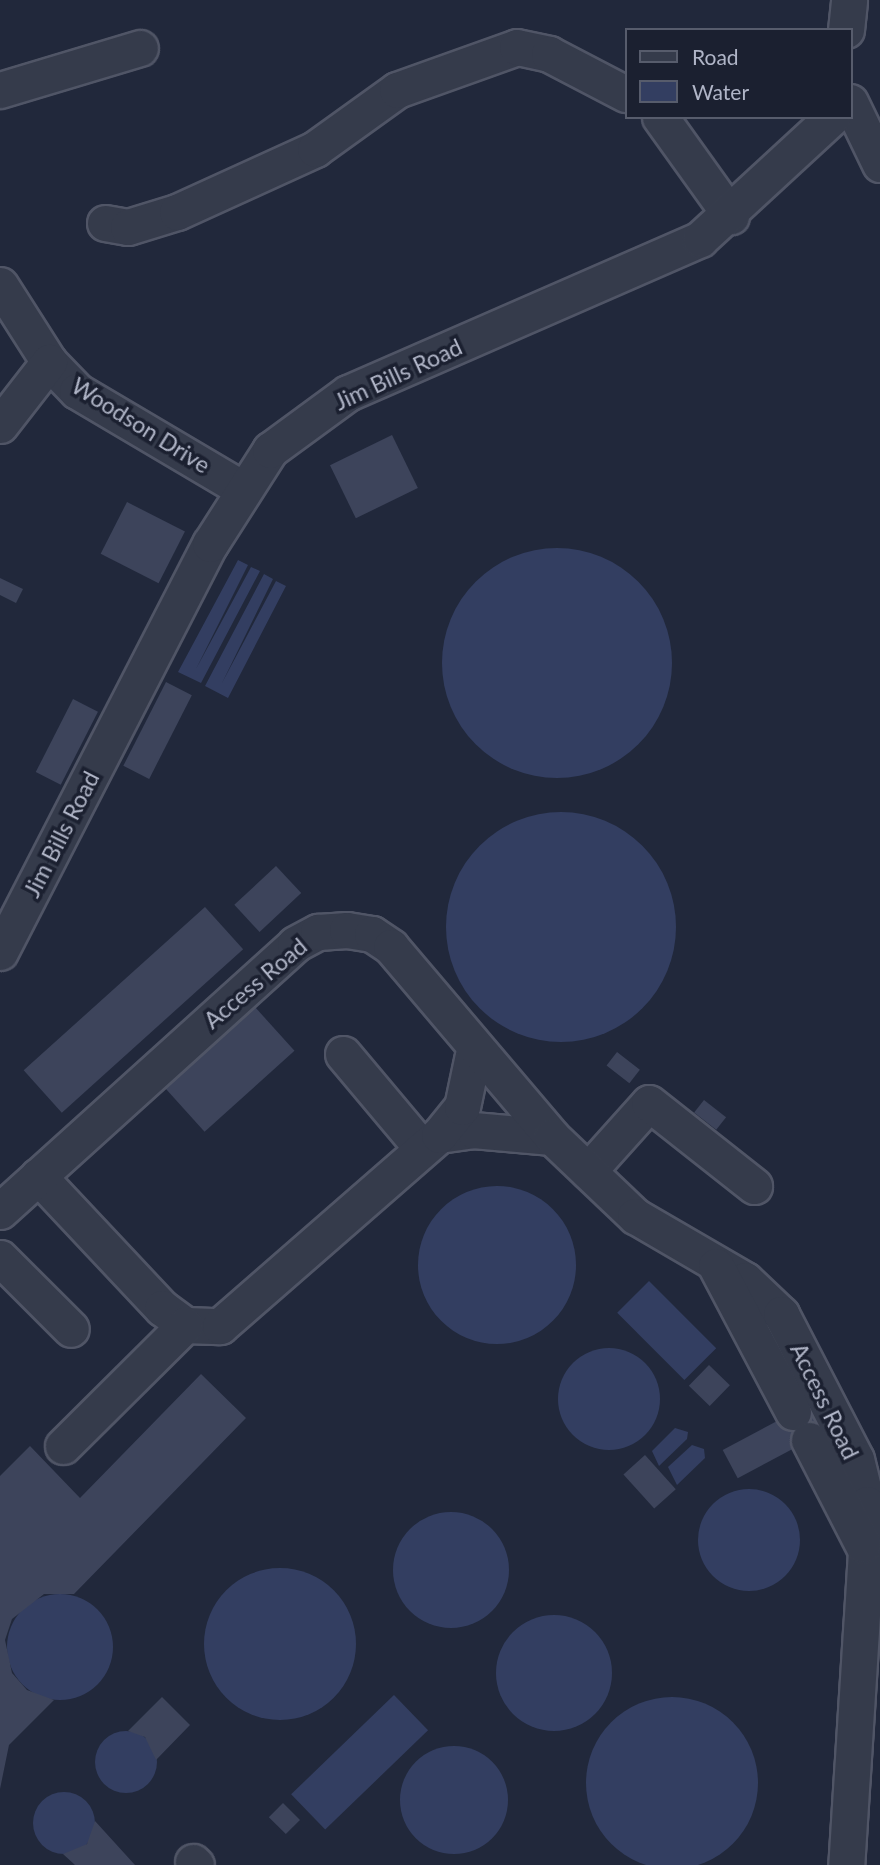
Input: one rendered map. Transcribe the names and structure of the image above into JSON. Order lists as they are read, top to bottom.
{
  "streets": {
    "street": ["Jim Bills Road", "Woodson Drive", "Access Road"]
  },
  "crossings": [
    ["Jim Bills Road", "Woodson Drive"]
  ],
  "legend": ["Road", "Water"]
}
